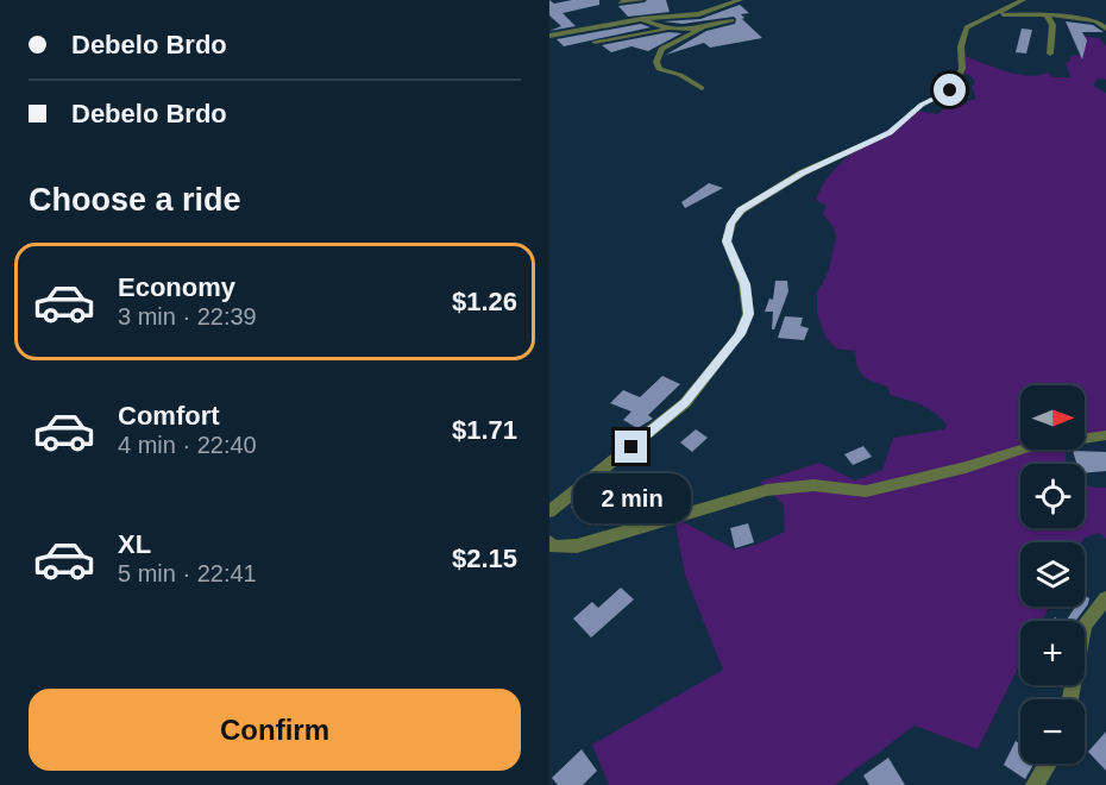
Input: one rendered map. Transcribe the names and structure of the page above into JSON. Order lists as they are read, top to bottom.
{
  "north": "right",
  "page": {
    "banner": ["Debelo Brdo", "Debelo Brdo"],
    "heading": "Choose a ride",
    "list": [
      {
        "name": "Economy",
        "note": "3 min · 22:39",
        "value": "$1.26"
      },
      {
        "name": "Comfort",
        "note": "4 min · 22:40",
        "value": "$1.71"
      },
      {
        "name": "XL",
        "note": "5 min · 22:41",
        "value": "$2.15"
      }
    ],
    "map_buttons": ["+", "−"],
    "bubble": "2 min",
    "buttons": "Confirm"
  }
}
